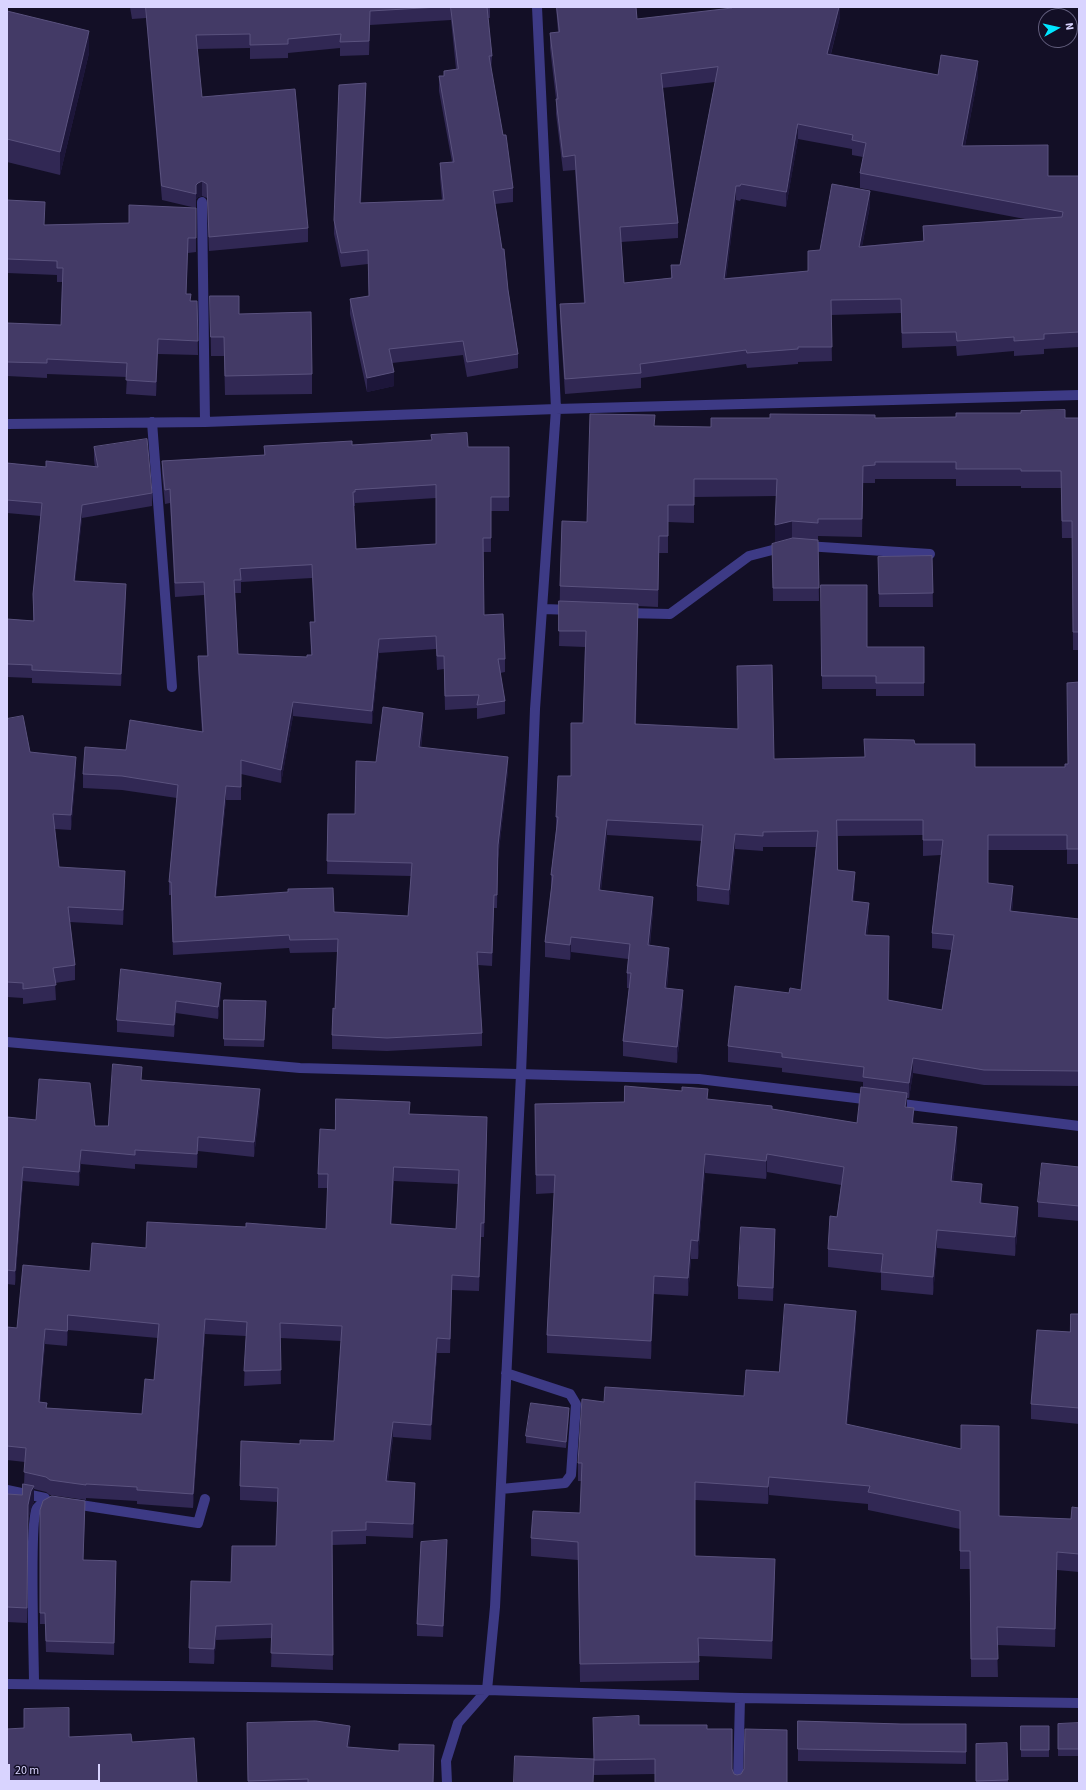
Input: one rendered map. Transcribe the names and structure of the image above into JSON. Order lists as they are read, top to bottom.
{
  "scale_bar": "20 m",
  "north": "right"
}
